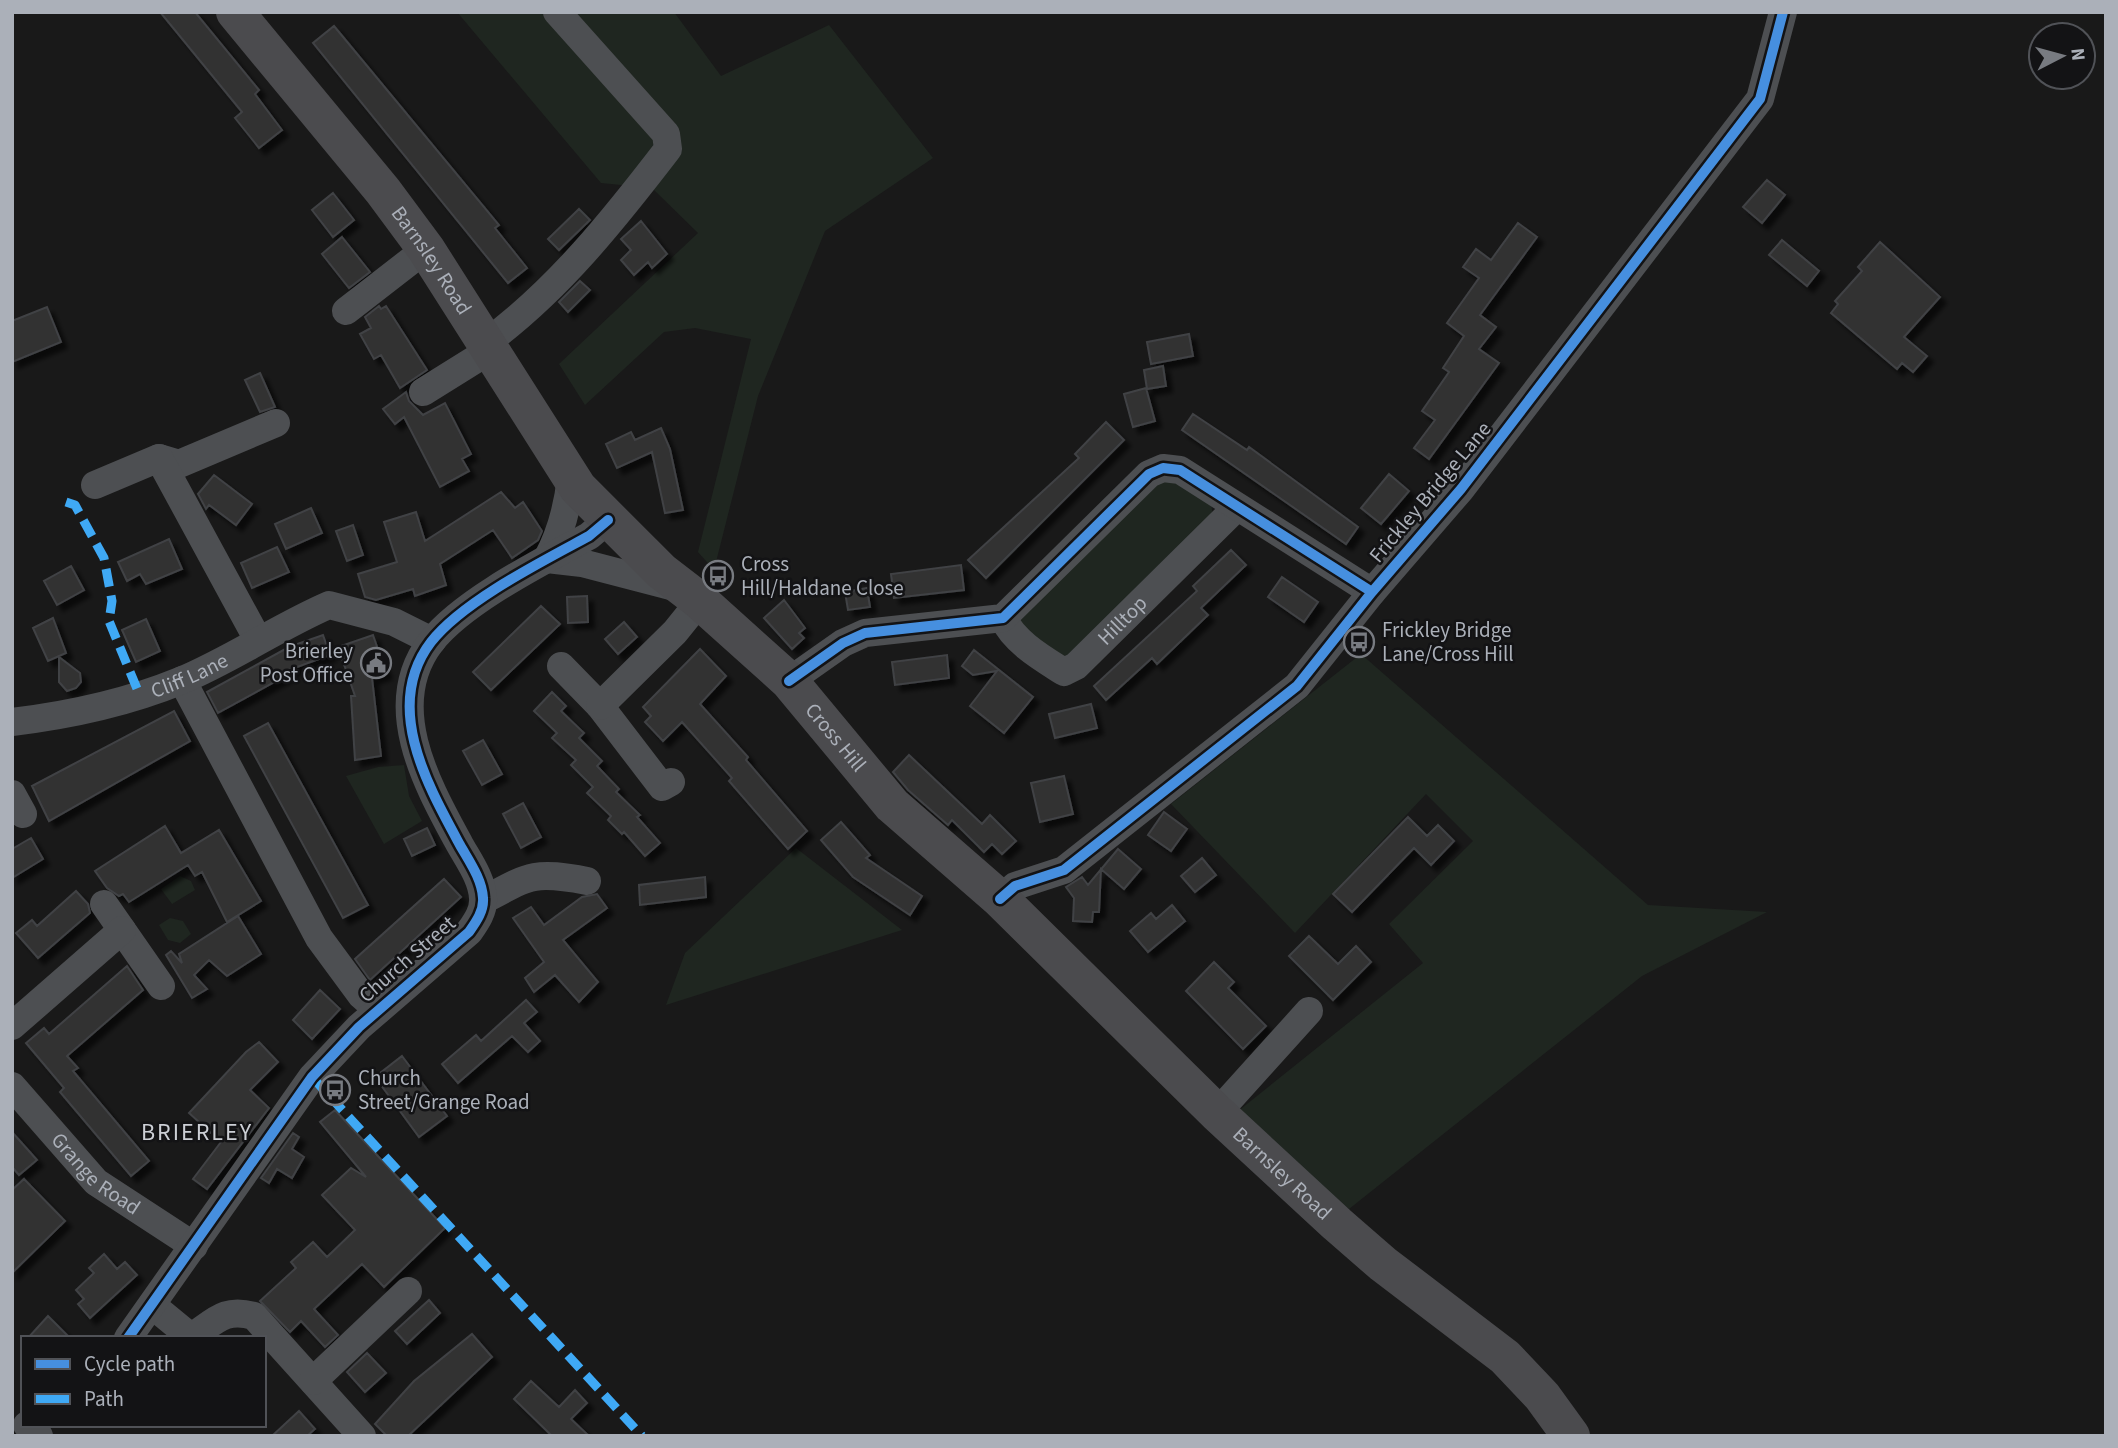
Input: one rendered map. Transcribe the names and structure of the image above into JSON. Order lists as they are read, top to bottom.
{
  "streets": {
    "highway": ["Barnsley Road", "Cross Hill"],
    "street": [
      "Frickley Bridge Lane",
      "Hilltop",
      "Cliff Lane",
      "Church Street",
      "Grange Road"
    ]
  },
  "crossings": [
    ["Barnsley Road", "Frickley Bridge Lane"],
    ["Barnsley Road", "Cross Hill"],
    ["Frickley Bridge Lane", "Cross Hill"],
    ["Church Street", "Grange Road"]
  ],
  "districts": ["BRIERLEY"],
  "places": {
    "bus stop": ["Cross Hill/Haldane Close", "Frickley Bridge Lane/Cross Hill", "Church Street/Grange Road"],
    "public building": ["Brierley Post Office"]
  },
  "legend": ["Cycle path", "Path"],
  "north": "right"
}
